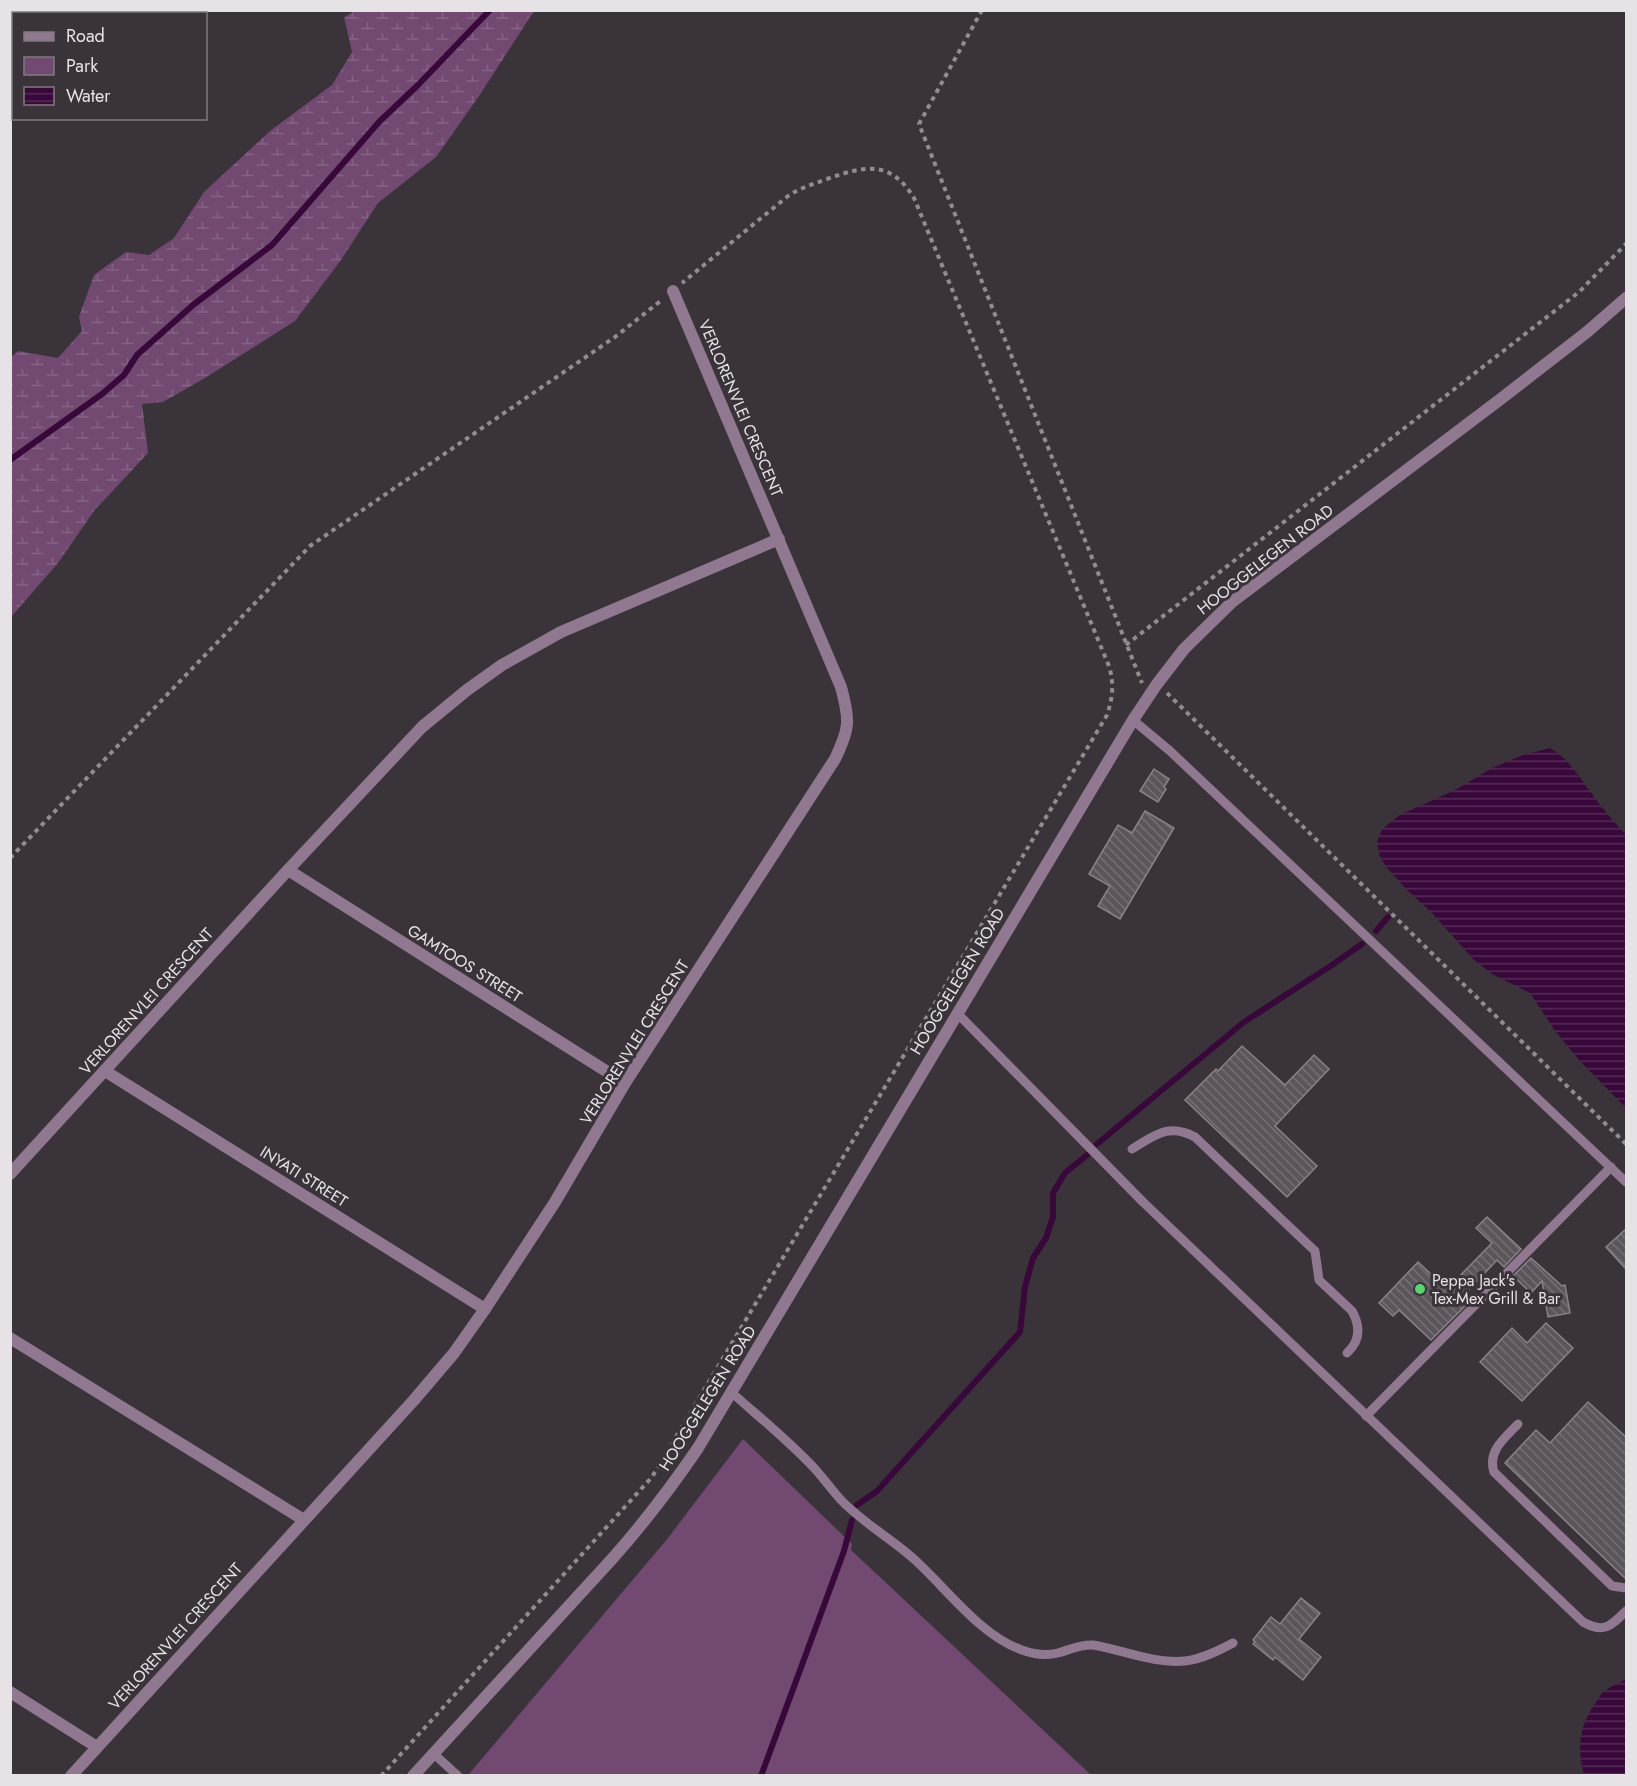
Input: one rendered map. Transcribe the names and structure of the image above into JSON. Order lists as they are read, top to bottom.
{
  "streets": {
    "street": [
      "VERLORENVLEI CRESCENT",
      "HOOGGELEGEN ROAD",
      "GAMTOOS STREET",
      "INYATI STREET"
    ]
  },
  "crossings": [
    ["VERLORENVLEI CRESCENT", "GAMTOOS STREET"],
    ["VERLORENVLEI CRESCENT", "INYATI STREET"]
  ],
  "places": ["Peppa Jack's Tex-Mex Grill & Bar"],
  "legend": ["Road", "Park", "Water"]
}
